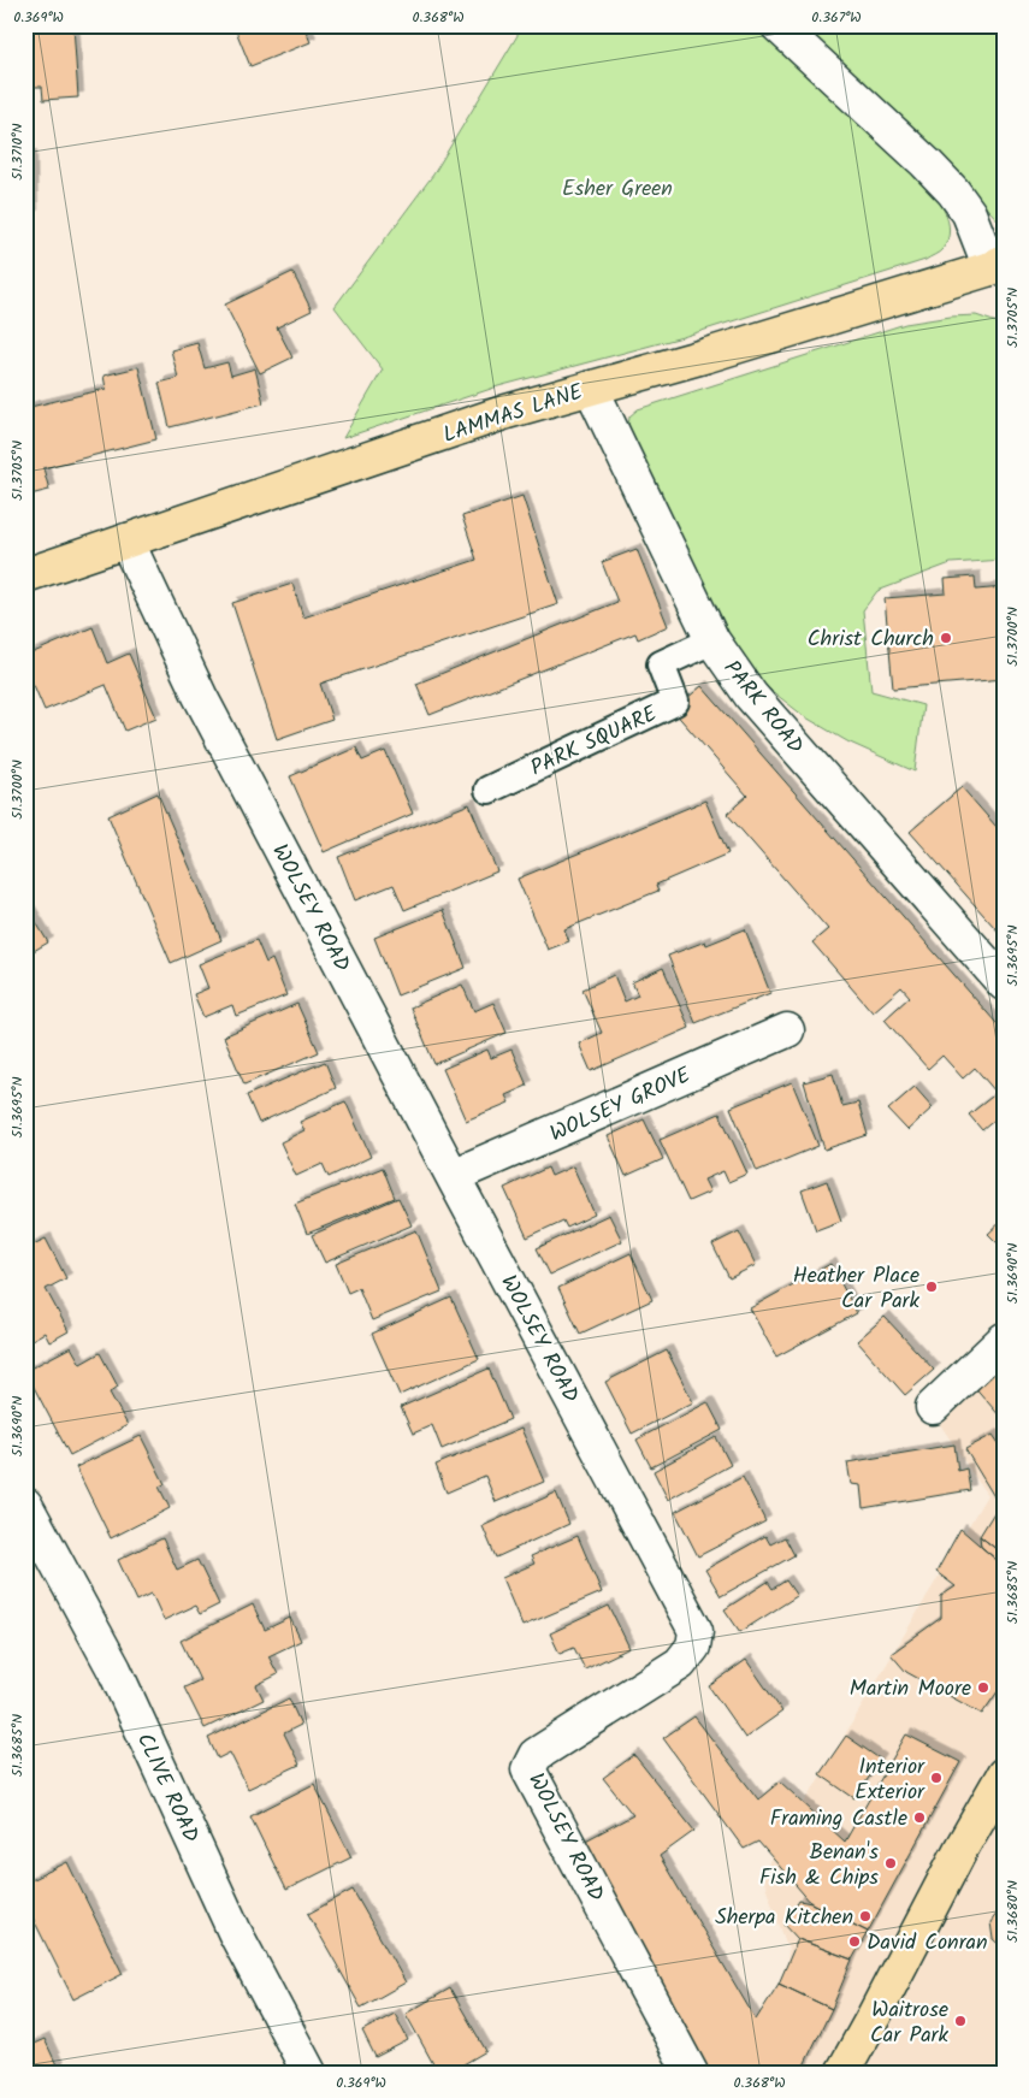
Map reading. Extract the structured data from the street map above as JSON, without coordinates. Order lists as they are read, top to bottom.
{
  "streets": {
    "main road": ["LAMMAS LANE"],
    "street": [
      "PARK ROAD",
      "PARK SQUARE",
      "WOLSEY ROAD",
      "WOLSEY GROVE",
      "CLIVE ROAD"
    ]
  },
  "crossings": [
    ["LAMMAS LANE", "PARK ROAD"],
    ["LAMMAS LANE", "WOLSEY ROAD"],
    ["PARK ROAD", "PARK SQUARE"],
    ["WOLSEY ROAD", "WOLSEY GROVE"]
  ],
  "parks": ["Esher Green"],
  "places": [
    "Christ Church",
    "Heather Place Car Park",
    "Martin Moore",
    "Interior Exterior",
    "Framing Castle",
    "Benan's Fish & Chips",
    "Sherpa Kitchen",
    "David Conran",
    "Waitrose Car Park"
  ],
  "coordinates": [
    "0.369°W",
    "0.368°W",
    "0.367°W",
    "51.3710°N",
    "51.3705°N",
    "51.3700°N",
    "51.3695°N",
    "51.3690°N",
    "51.3685°N",
    "51.3680°N"
  ]
}
